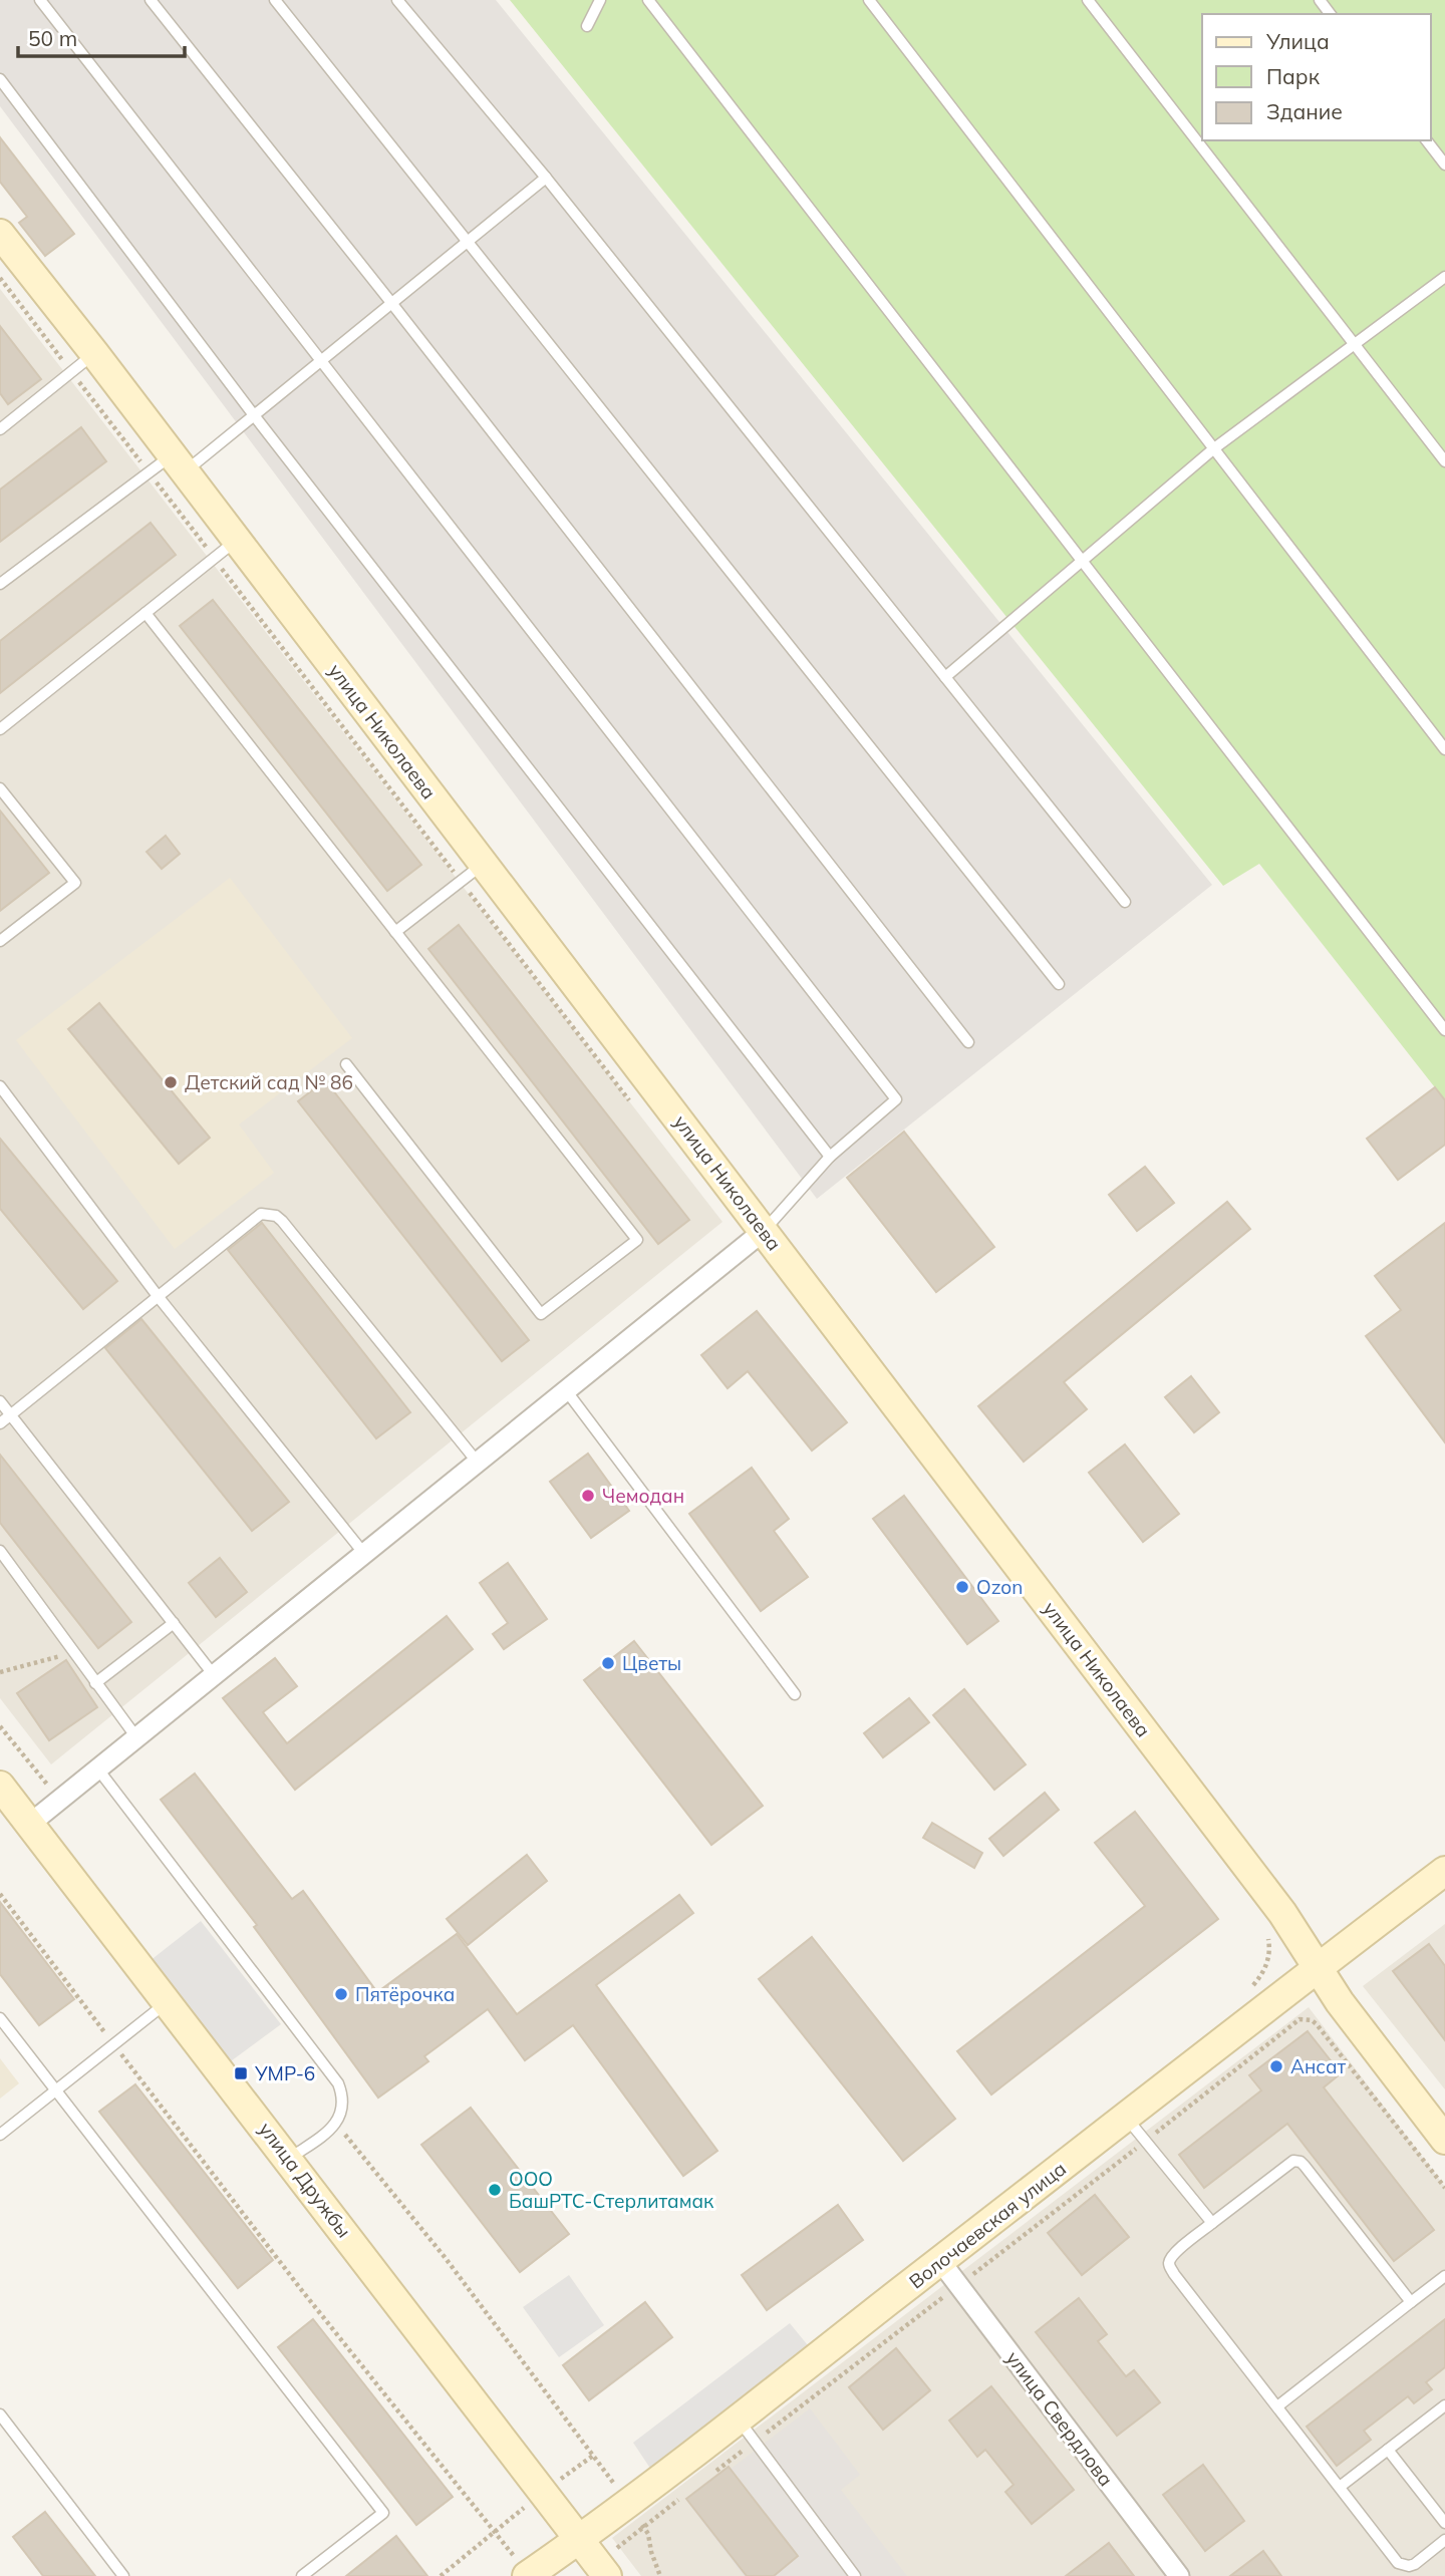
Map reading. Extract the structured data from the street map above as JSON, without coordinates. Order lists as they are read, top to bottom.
{
  "streets": {
    "main road": ["улица Николаева", "улица Дружбы", "Волочаевская улица"],
    "street": ["улица Свердлова"]
  },
  "crossings": [
    ["улица Николаева", "Волочаевская улица"],
    ["улица Дружбы", "Волочаевская улица"],
    ["Волочаевская улица", "улица Свердлова"]
  ],
  "places": {
    "other": [
      "Детский сад № 86",
      "Чемодан",
      "Ozon",
      "Цветы",
      "Пятёрочка",
      "Ансат",
      "ООО БашРТС-Стерлитамак"
    ],
    "transit": ["УМР-6"]
  },
  "legend": ["Улица", "Парк", "Здание"],
  "scale_bar": "50 m"
}
